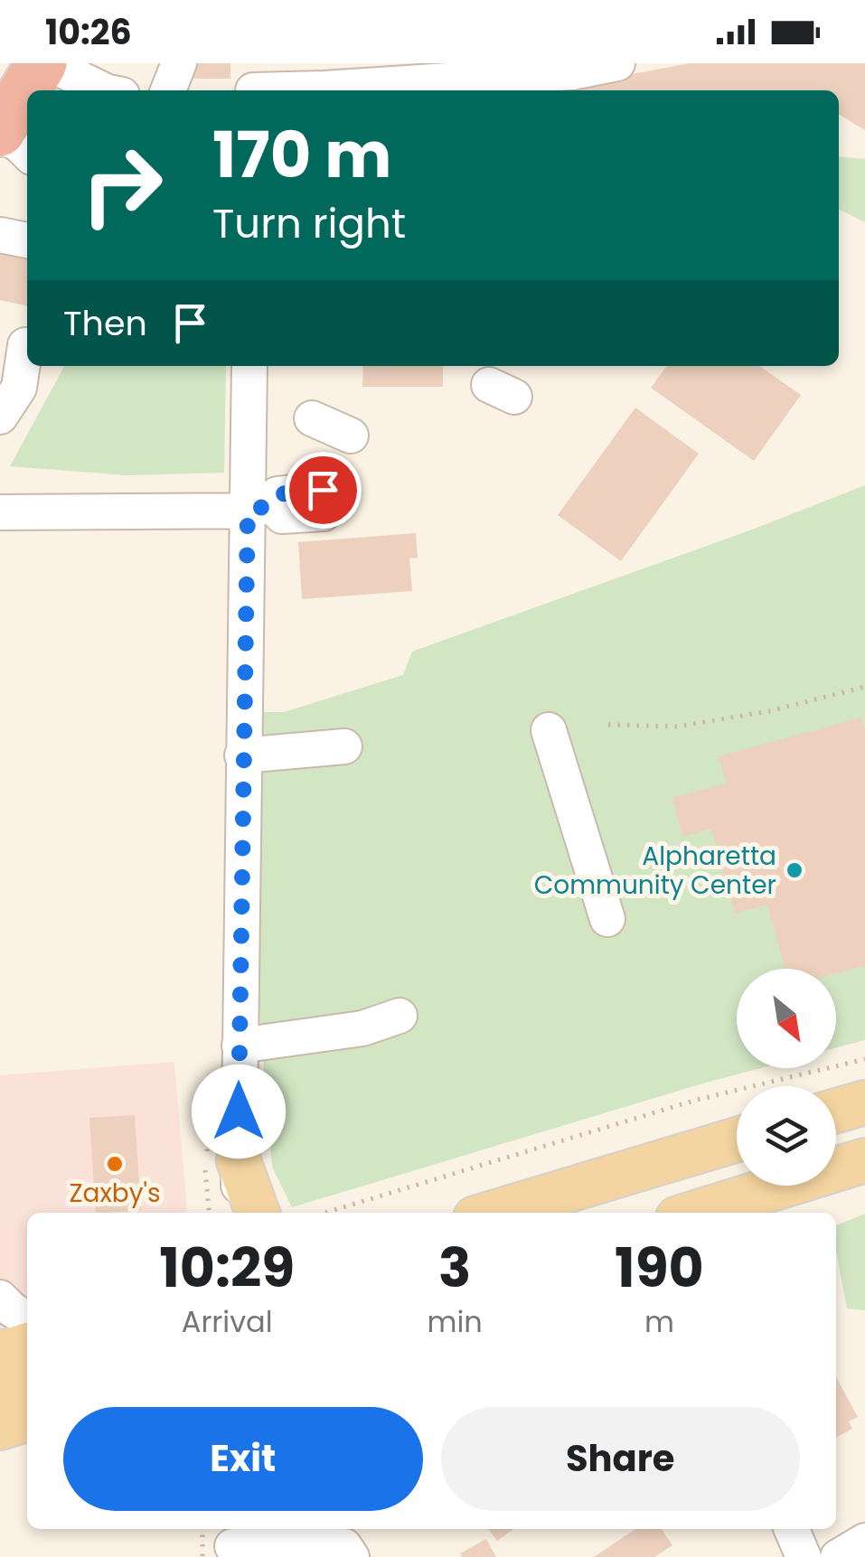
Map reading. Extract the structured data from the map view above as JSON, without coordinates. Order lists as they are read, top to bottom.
{
  "places": ["Alpharetta Community Center", "Zaxby's"],
  "north": "bottom right",
  "page": {
    "status": "10:26",
    "turn": ["170 m", "Turn right"],
    "then": "Then",
    "eta": [
      "10:29",
      "Arrival",
      "3",
      "min",
      "190",
      "m"
    ],
    "buttons": ["Exit", "Share"]
  }
}
